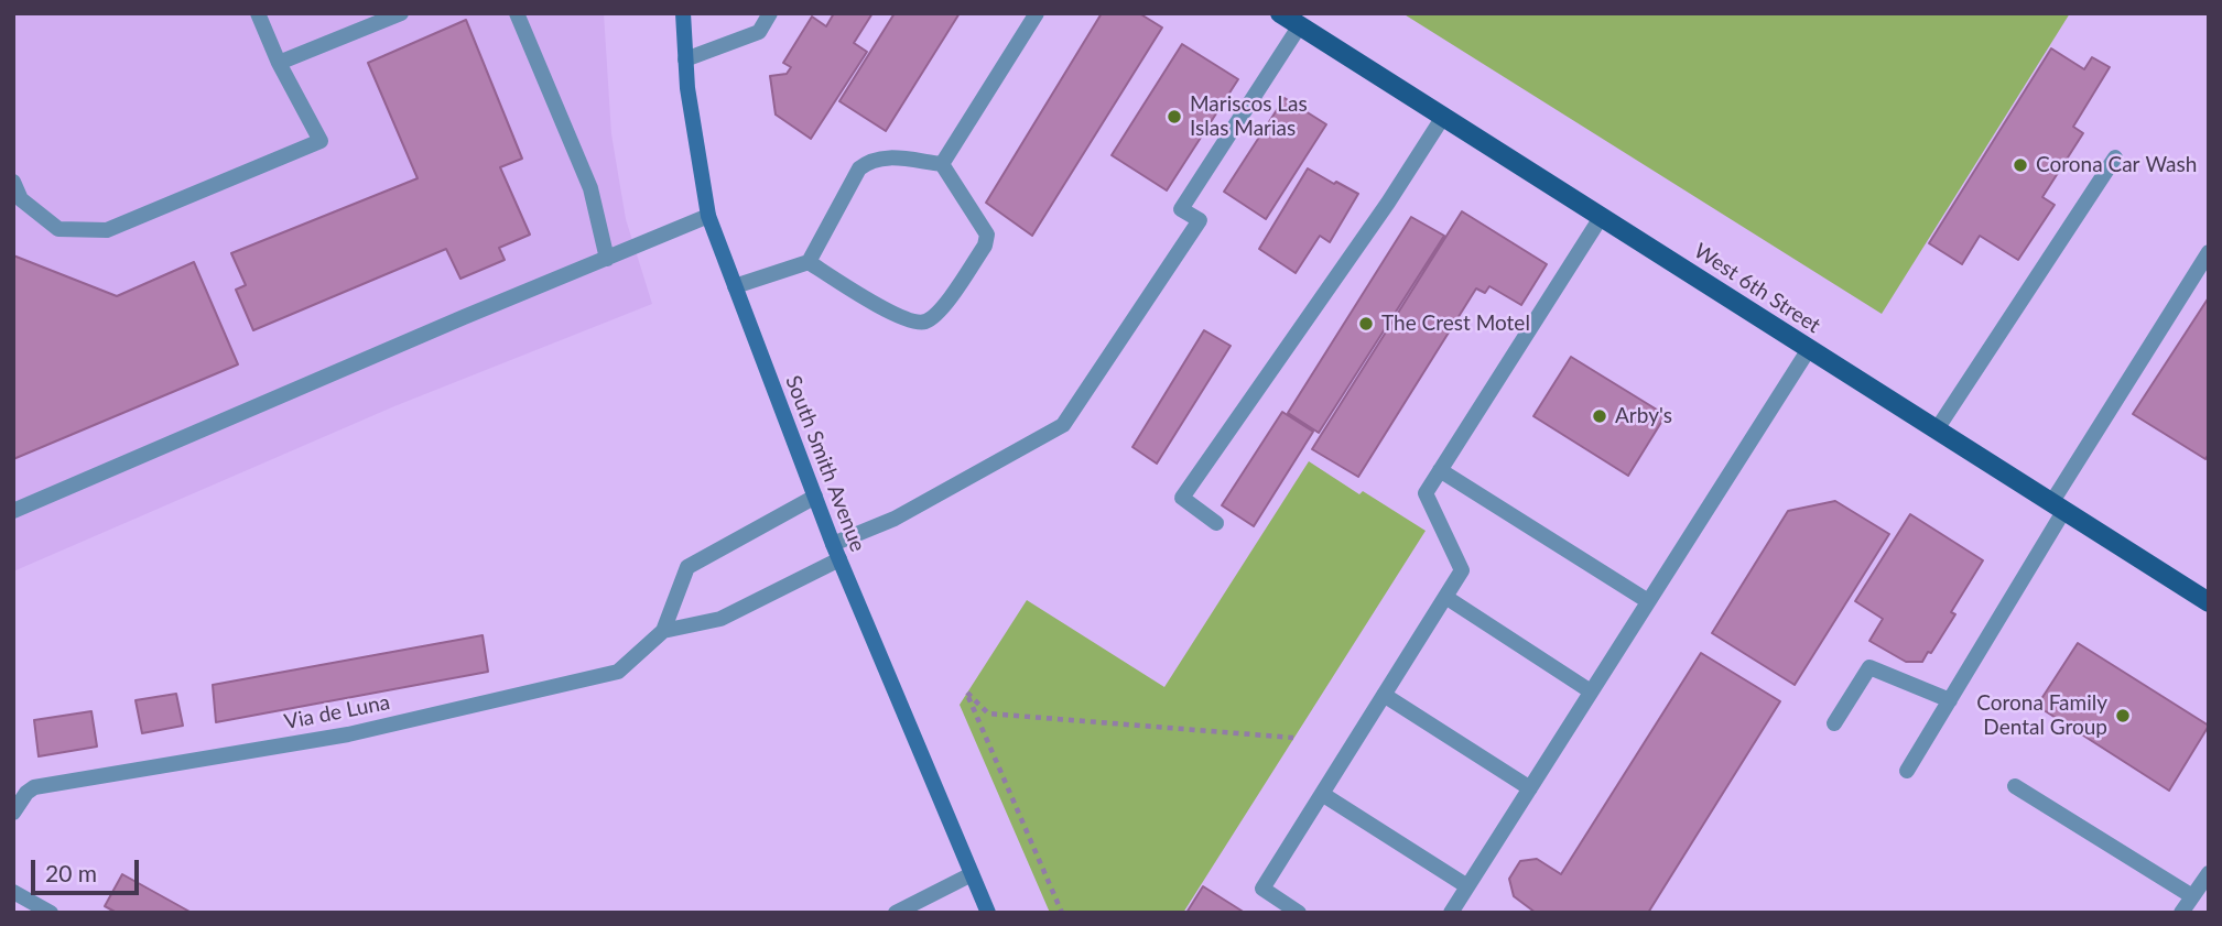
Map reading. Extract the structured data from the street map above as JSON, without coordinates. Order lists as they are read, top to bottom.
{
  "streets": {
    "main road": ["West 6th Street", "South Smith Avenue"],
    "street": ["Via de Luna"]
  },
  "crossings": [
    ["South Smith Avenue", "Via de Luna"]
  ],
  "places": [
    "Mariscos Las Islas Marias",
    "Corona Car Wash",
    "The Crest Motel",
    "Arby's",
    "Corona Family Dental Group"
  ],
  "scale_bar": "20 m"
}
